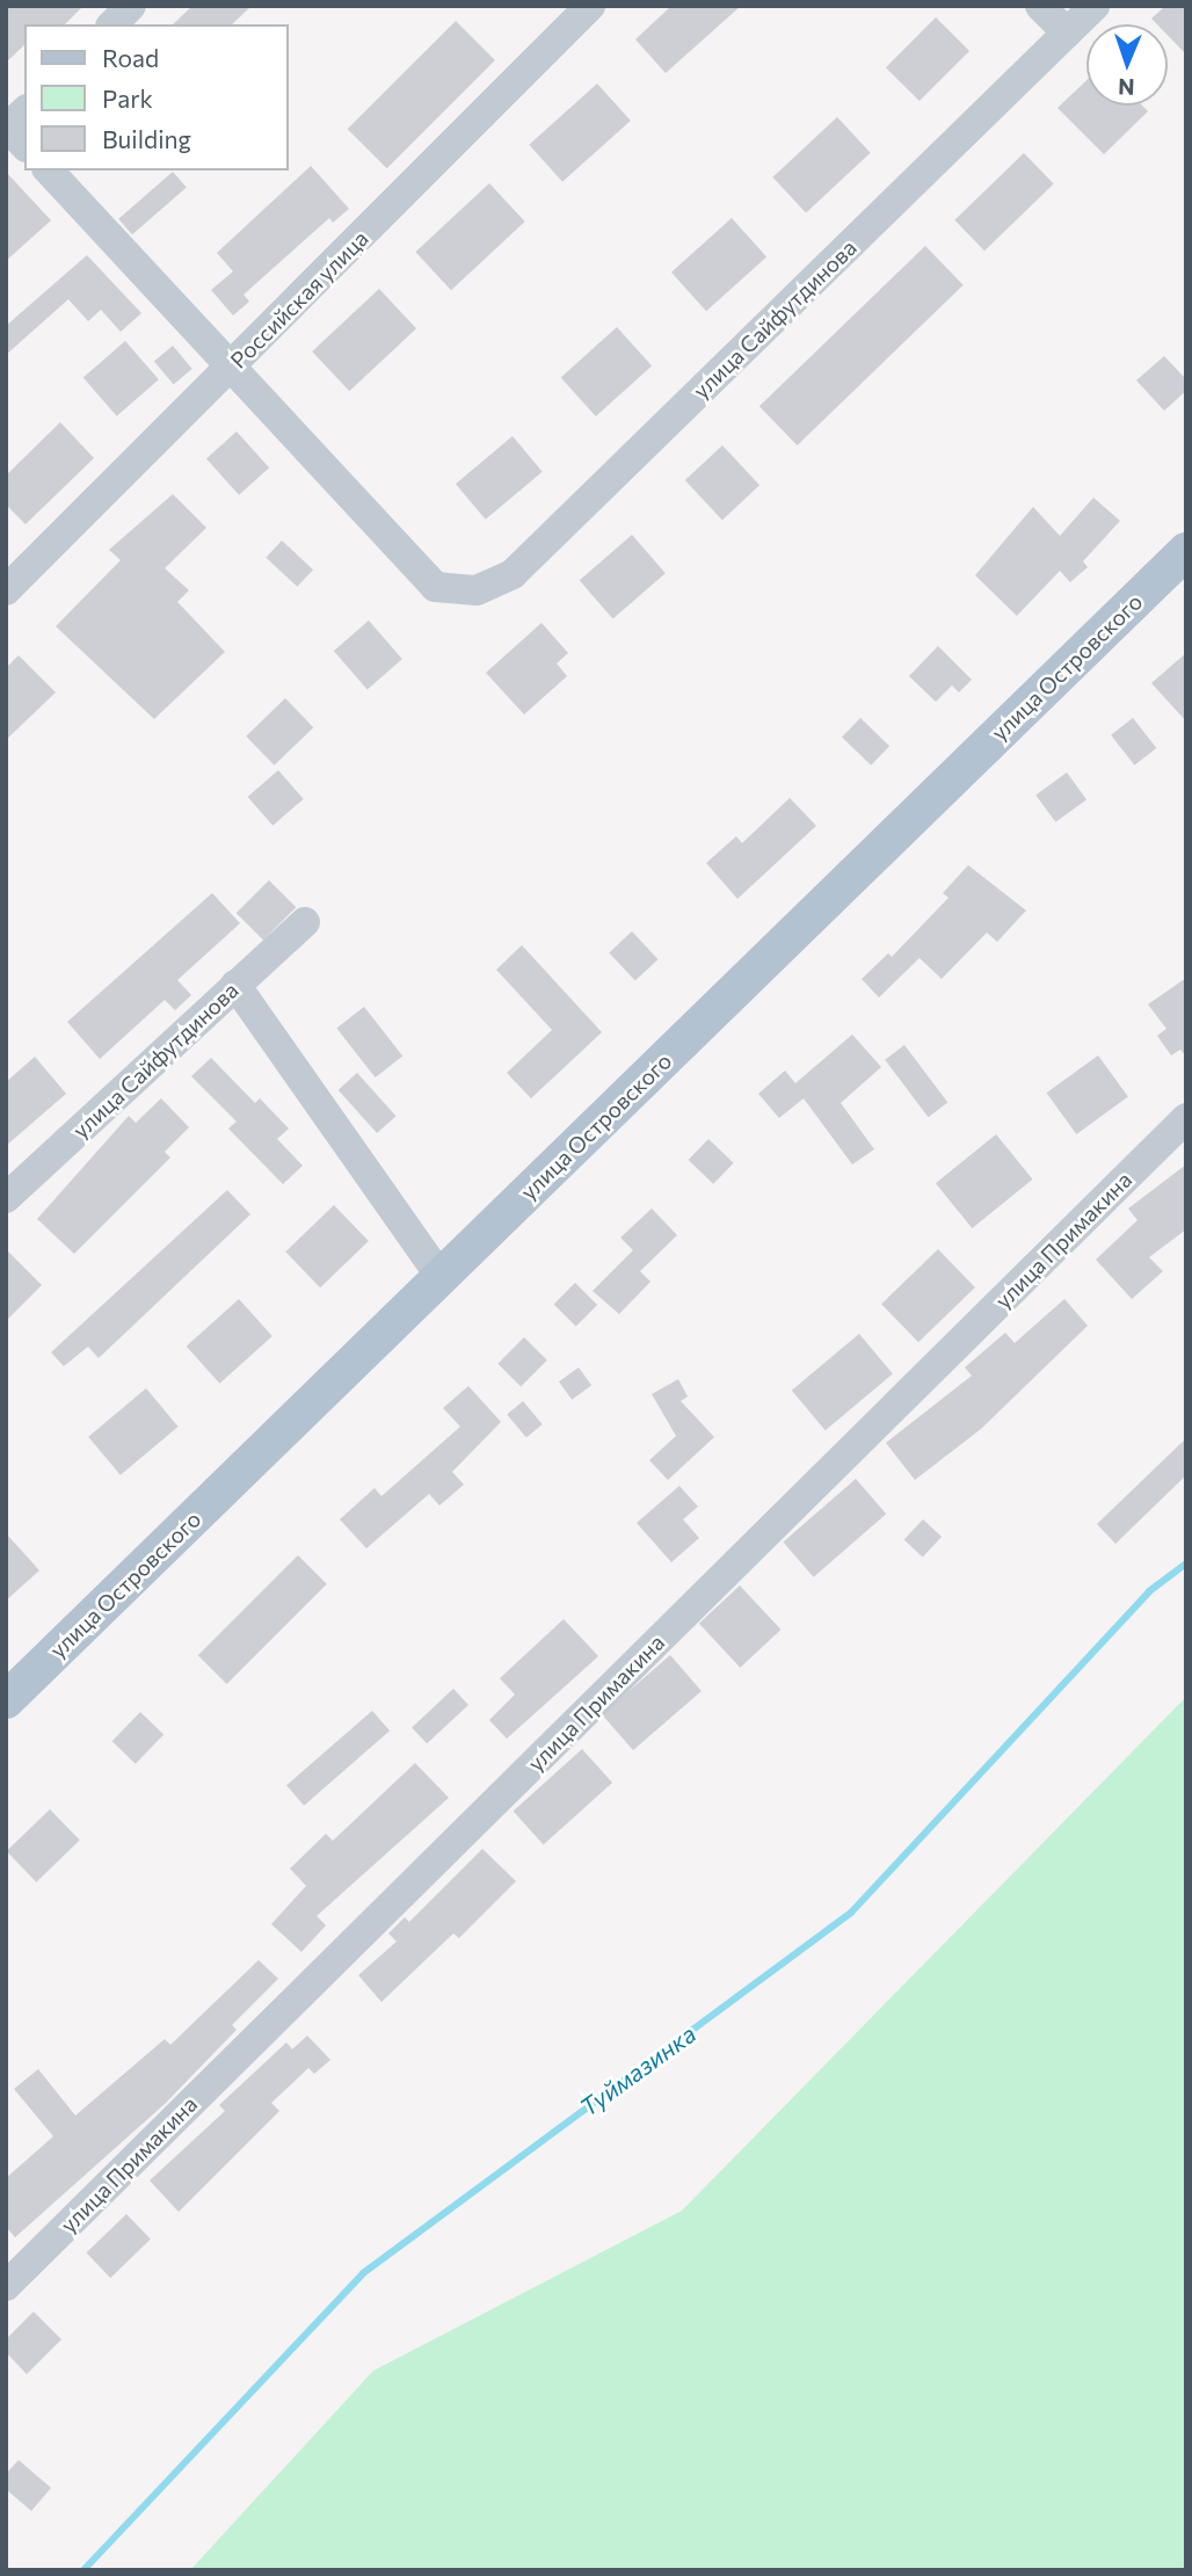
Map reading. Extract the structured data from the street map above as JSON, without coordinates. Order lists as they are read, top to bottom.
{
  "streets": {
    "main road": ["улица Островского"],
    "street": ["Российская улица", "улица Сайфутдинова", "улица Примакина"]
  },
  "crossings": [
    ["Российская улица", "улица Сайфутдинова"]
  ],
  "water": ["Туймазинка"],
  "legend": ["Road", "Park", "Building"],
  "north": "bottom"
}
